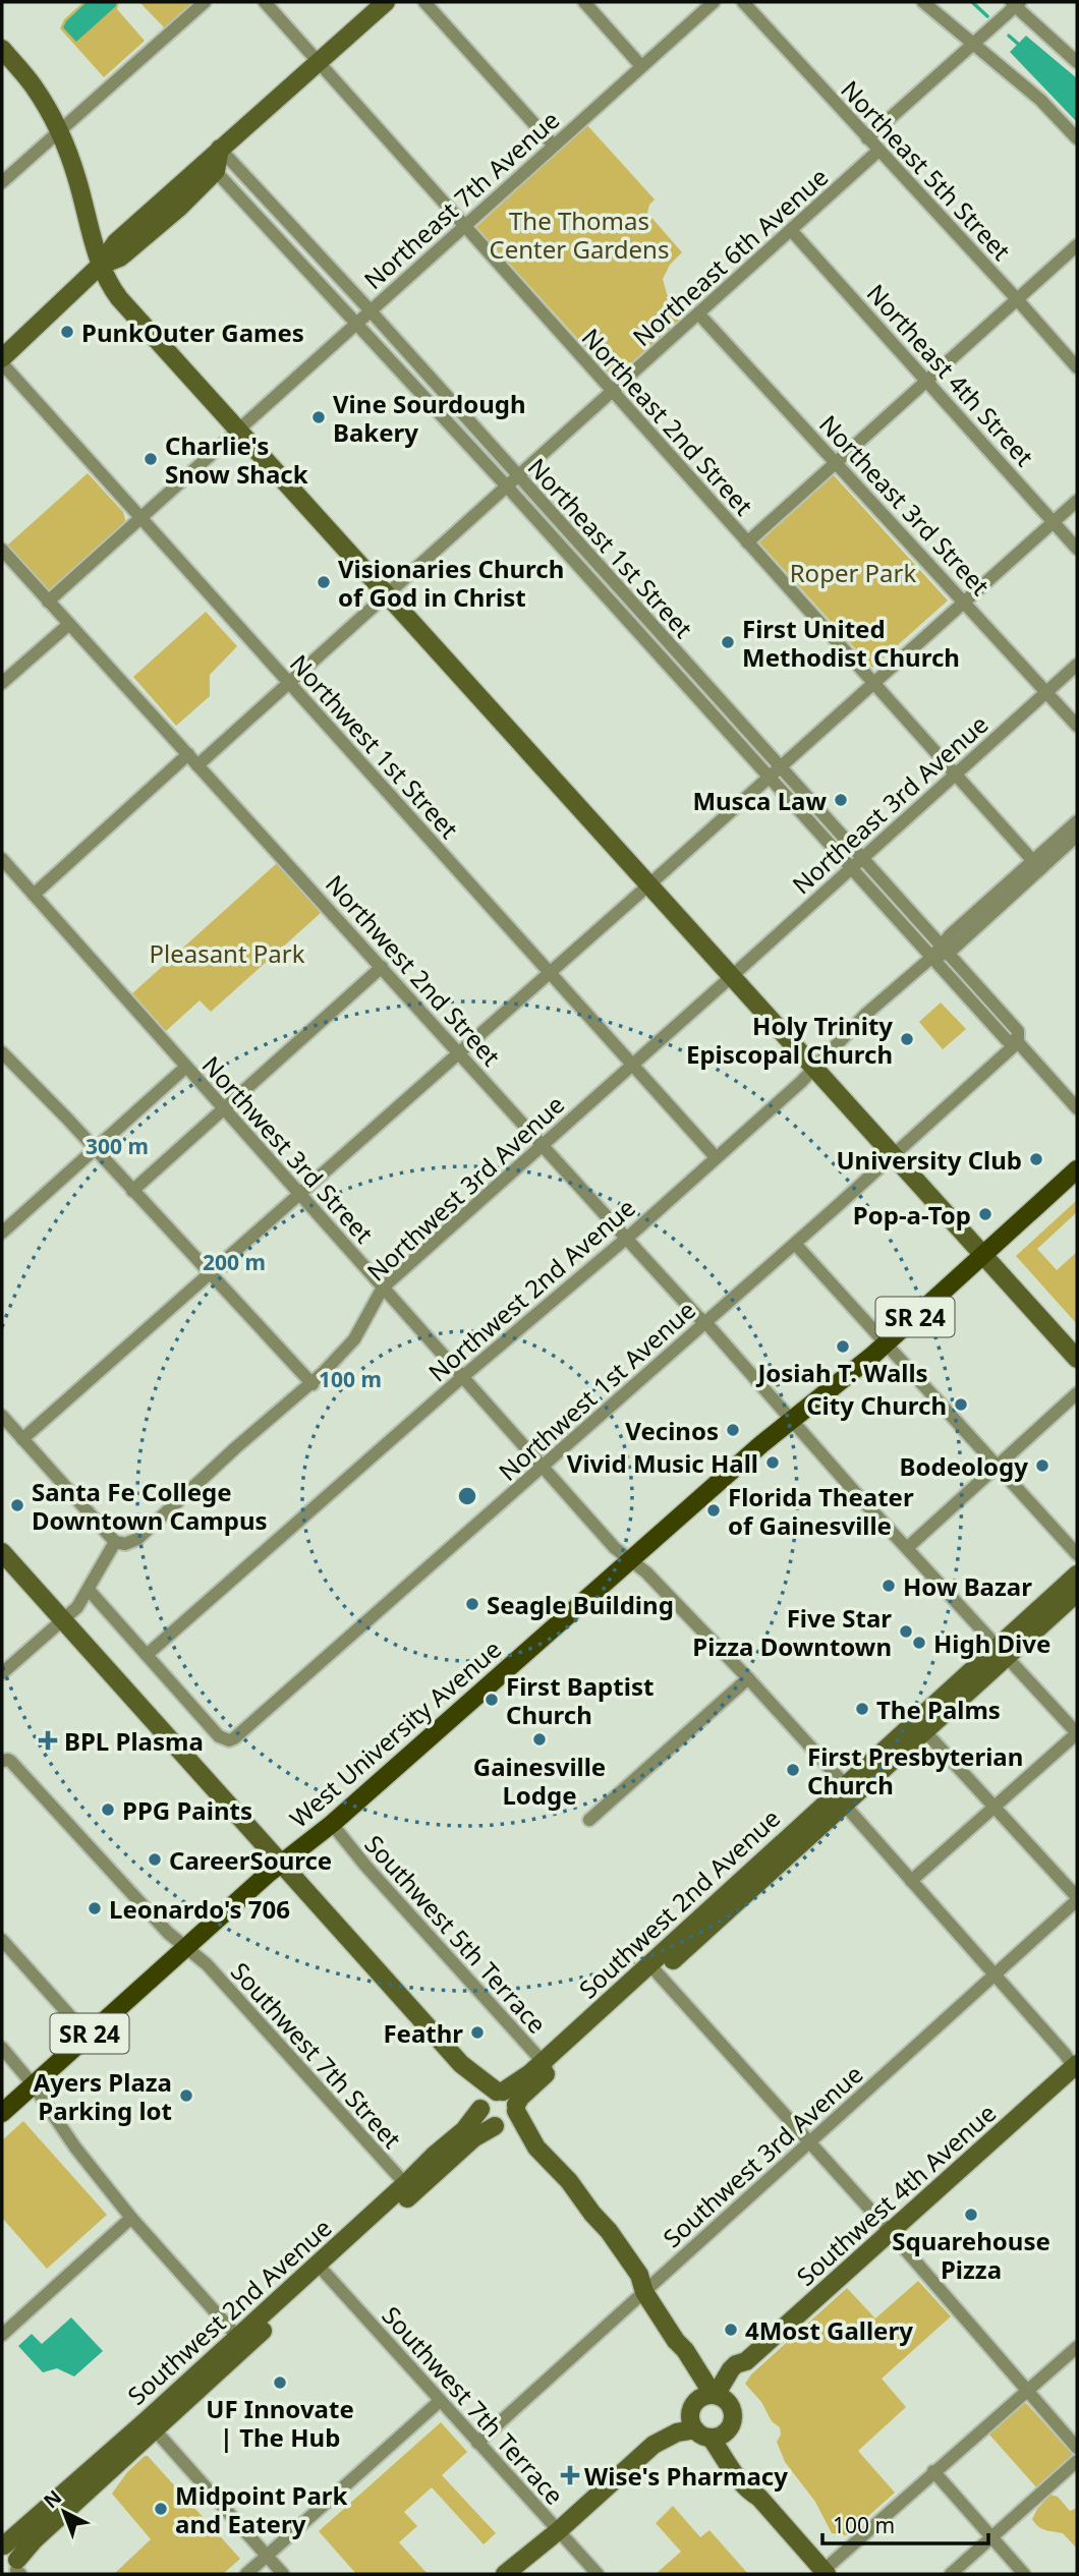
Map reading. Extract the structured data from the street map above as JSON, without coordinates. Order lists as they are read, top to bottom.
{
  "streets": {
    "main road": ["SR 24", "West University Avenue"],
    "street": [
      "Northeast 5th Street",
      "Northeast 7th Avenue",
      "Northeast 6th Avenue",
      "Northeast 4th Street",
      "Northeast 2nd Street",
      "Northeast 3rd Street",
      "Northeast 1st Street",
      "Northwest 1st Street",
      "Northeast 3rd Avenue",
      "Northwest 2nd Street",
      "Northwest 3rd Street",
      "Northwest 3rd Avenue",
      "Northwest 2nd Avenue",
      "Northwest 1st Avenue",
      "Southwest 2nd Avenue",
      "Southwest 5th Terrace",
      "Southwest 7th Street",
      "Southwest 3rd Avenue",
      "Southwest 4th Avenue",
      "Southwest 7th Terrace"
    ]
  },
  "crossings": [
    ["Northeast 5th Street", "Northeast 6th Avenue"],
    ["Northeast 7th Avenue", "Northeast 2nd Street"],
    ["Northeast 7th Avenue", "Northeast 1st Street"],
    ["Northeast 7th Avenue", "Northwest 1st Street"],
    ["Northeast 7th Avenue", "Northwest 2nd Street"],
    ["Northeast 6th Avenue", "Northeast 4th Street"],
    ["Northeast 6th Avenue", "Northeast 2nd Street"],
    ["Northeast 6th Avenue", "Northeast 3rd Street"],
    ["Northeast 6th Avenue", "Northeast 1st Street"],
    ["Northeast 6th Avenue", "Northwest 1st Street"],
    ["Northeast 6th Avenue", "Northwest 2nd Street"],
    ["Northeast 2nd Street", "Northeast 3rd Avenue"],
    ["Northeast 3rd Street", "Northeast 3rd Avenue"],
    ["Northeast 1st Street", "Northeast 3rd Avenue"],
    ["Northeast 1st Street", "Northwest 2nd Avenue"],
    ["Northeast 1st Street", "Northwest 1st Avenue"],
    ["Northwest 1st Street", "Northwest 3rd Avenue"],
    ["Northwest 1st Street", "Northwest 2nd Avenue"],
    ["Northeast 3rd Avenue", "Northwest 3rd Avenue"],
    ["Northwest 2nd Street", "Northwest 3rd Avenue"],
    ["Northwest 2nd Street", "Northwest 2nd Avenue"],
    ["Northwest 2nd Street", "Northwest 1st Avenue"],
    ["Northwest 2nd Street", "West University Avenue"],
    ["Northwest 2nd Street", "Southwest 2nd Avenue"],
    ["Northwest 3rd Street", "Northwest 3rd Avenue"],
    ["Northwest 3rd Street", "Northwest 2nd Avenue"],
    ["Northwest 3rd Street", "Northwest 1st Avenue"],
    ["Northwest 3rd Street", "West University Avenue"],
    ["Northwest 3rd Street", "Southwest 2nd Avenue"],
    ["Northwest 3rd Street", "Southwest 3rd Avenue"],
    ["Northwest 3rd Street", "Southwest 4th Avenue"],
    ["Northwest 2nd Avenue", "Northwest 1st Avenue"],
    ["West University Avenue", "Southwest 5th Terrace"],
    ["West University Avenue", "Southwest 7th Street"],
    ["Southwest 2nd Avenue", "Southwest 5th Terrace"],
    ["Southwest 2nd Avenue", "Southwest 7th Street"],
    ["Southwest 2nd Avenue", "Southwest 7th Terrace"],
    ["Southwest 3rd Avenue", "Southwest 7th Terrace"]
  ],
  "parks": ["The Thomas Center Gardens", "Roper Park", "Pleasant Park"],
  "places": {
    "other": [
      "PunkOuter Games",
      "Vine Sourdough Bakery",
      "Charlie's Snow Shack",
      "Visionaries Church of God in Christ",
      "First United Methodist Church",
      "Musca Law",
      "Holy Trinity Episcopal Church",
      "University Club",
      "Pop-a-Top",
      "Josiah T. Walls",
      "City Church",
      "Vecinos",
      "Vivid Music Hall",
      "Bodeology",
      "Santa Fe College Downtown Campus",
      "Florida Theater of Gainesville",
      "How Bazar",
      "Seagle Building",
      "Five Star Pizza Downtown",
      "High Dive",
      "First Baptist Church",
      "The Palms",
      "Gainesville Lodge",
      "First Presbyterian Church",
      "PPG Paints",
      "CareerSource",
      "Leonardo's 706",
      "Feathr",
      "Ayers Plaza Parking lot",
      "Squarehouse Pizza",
      "4Most Gallery",
      "UF Innovate | The Hub",
      "Midpoint Park and Eatery"
    ],
    "health": ["BPL Plasma", "Wise's Pharmacy"]
  },
  "scale_bar": "100 m",
  "north": "top left",
  "rings": ["300 m", "200 m", "100 m"]
}
